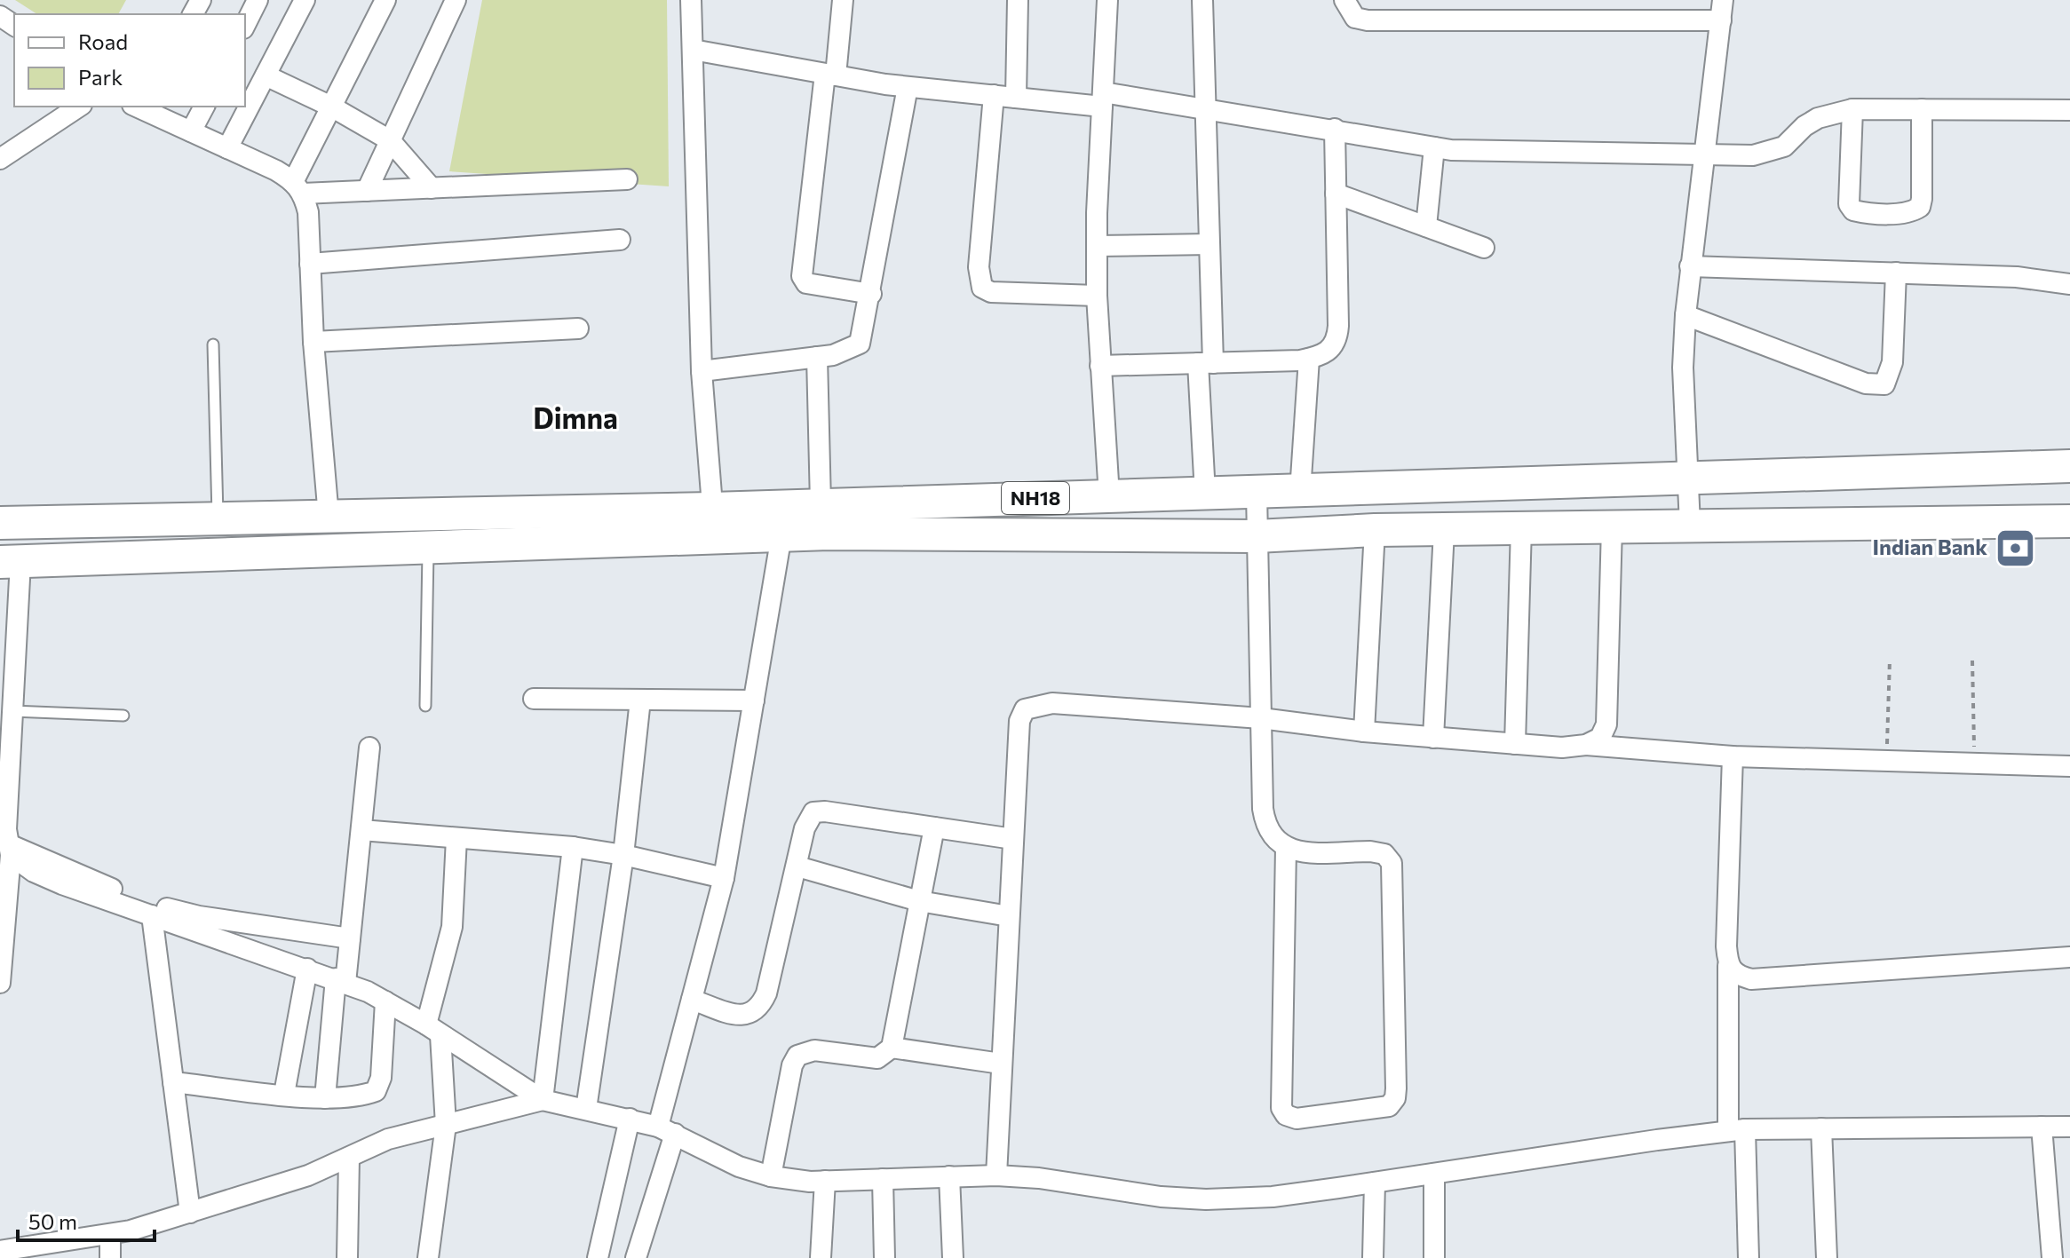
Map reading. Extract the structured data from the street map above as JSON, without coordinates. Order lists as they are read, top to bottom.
{
  "streets": {
    "highway": ["NH18"]
  },
  "districts": ["Dimna"],
  "places": {
    "bank": ["Indian Bank"]
  },
  "legend": ["Road", "Park"],
  "scale_bar": "50 m"
}
